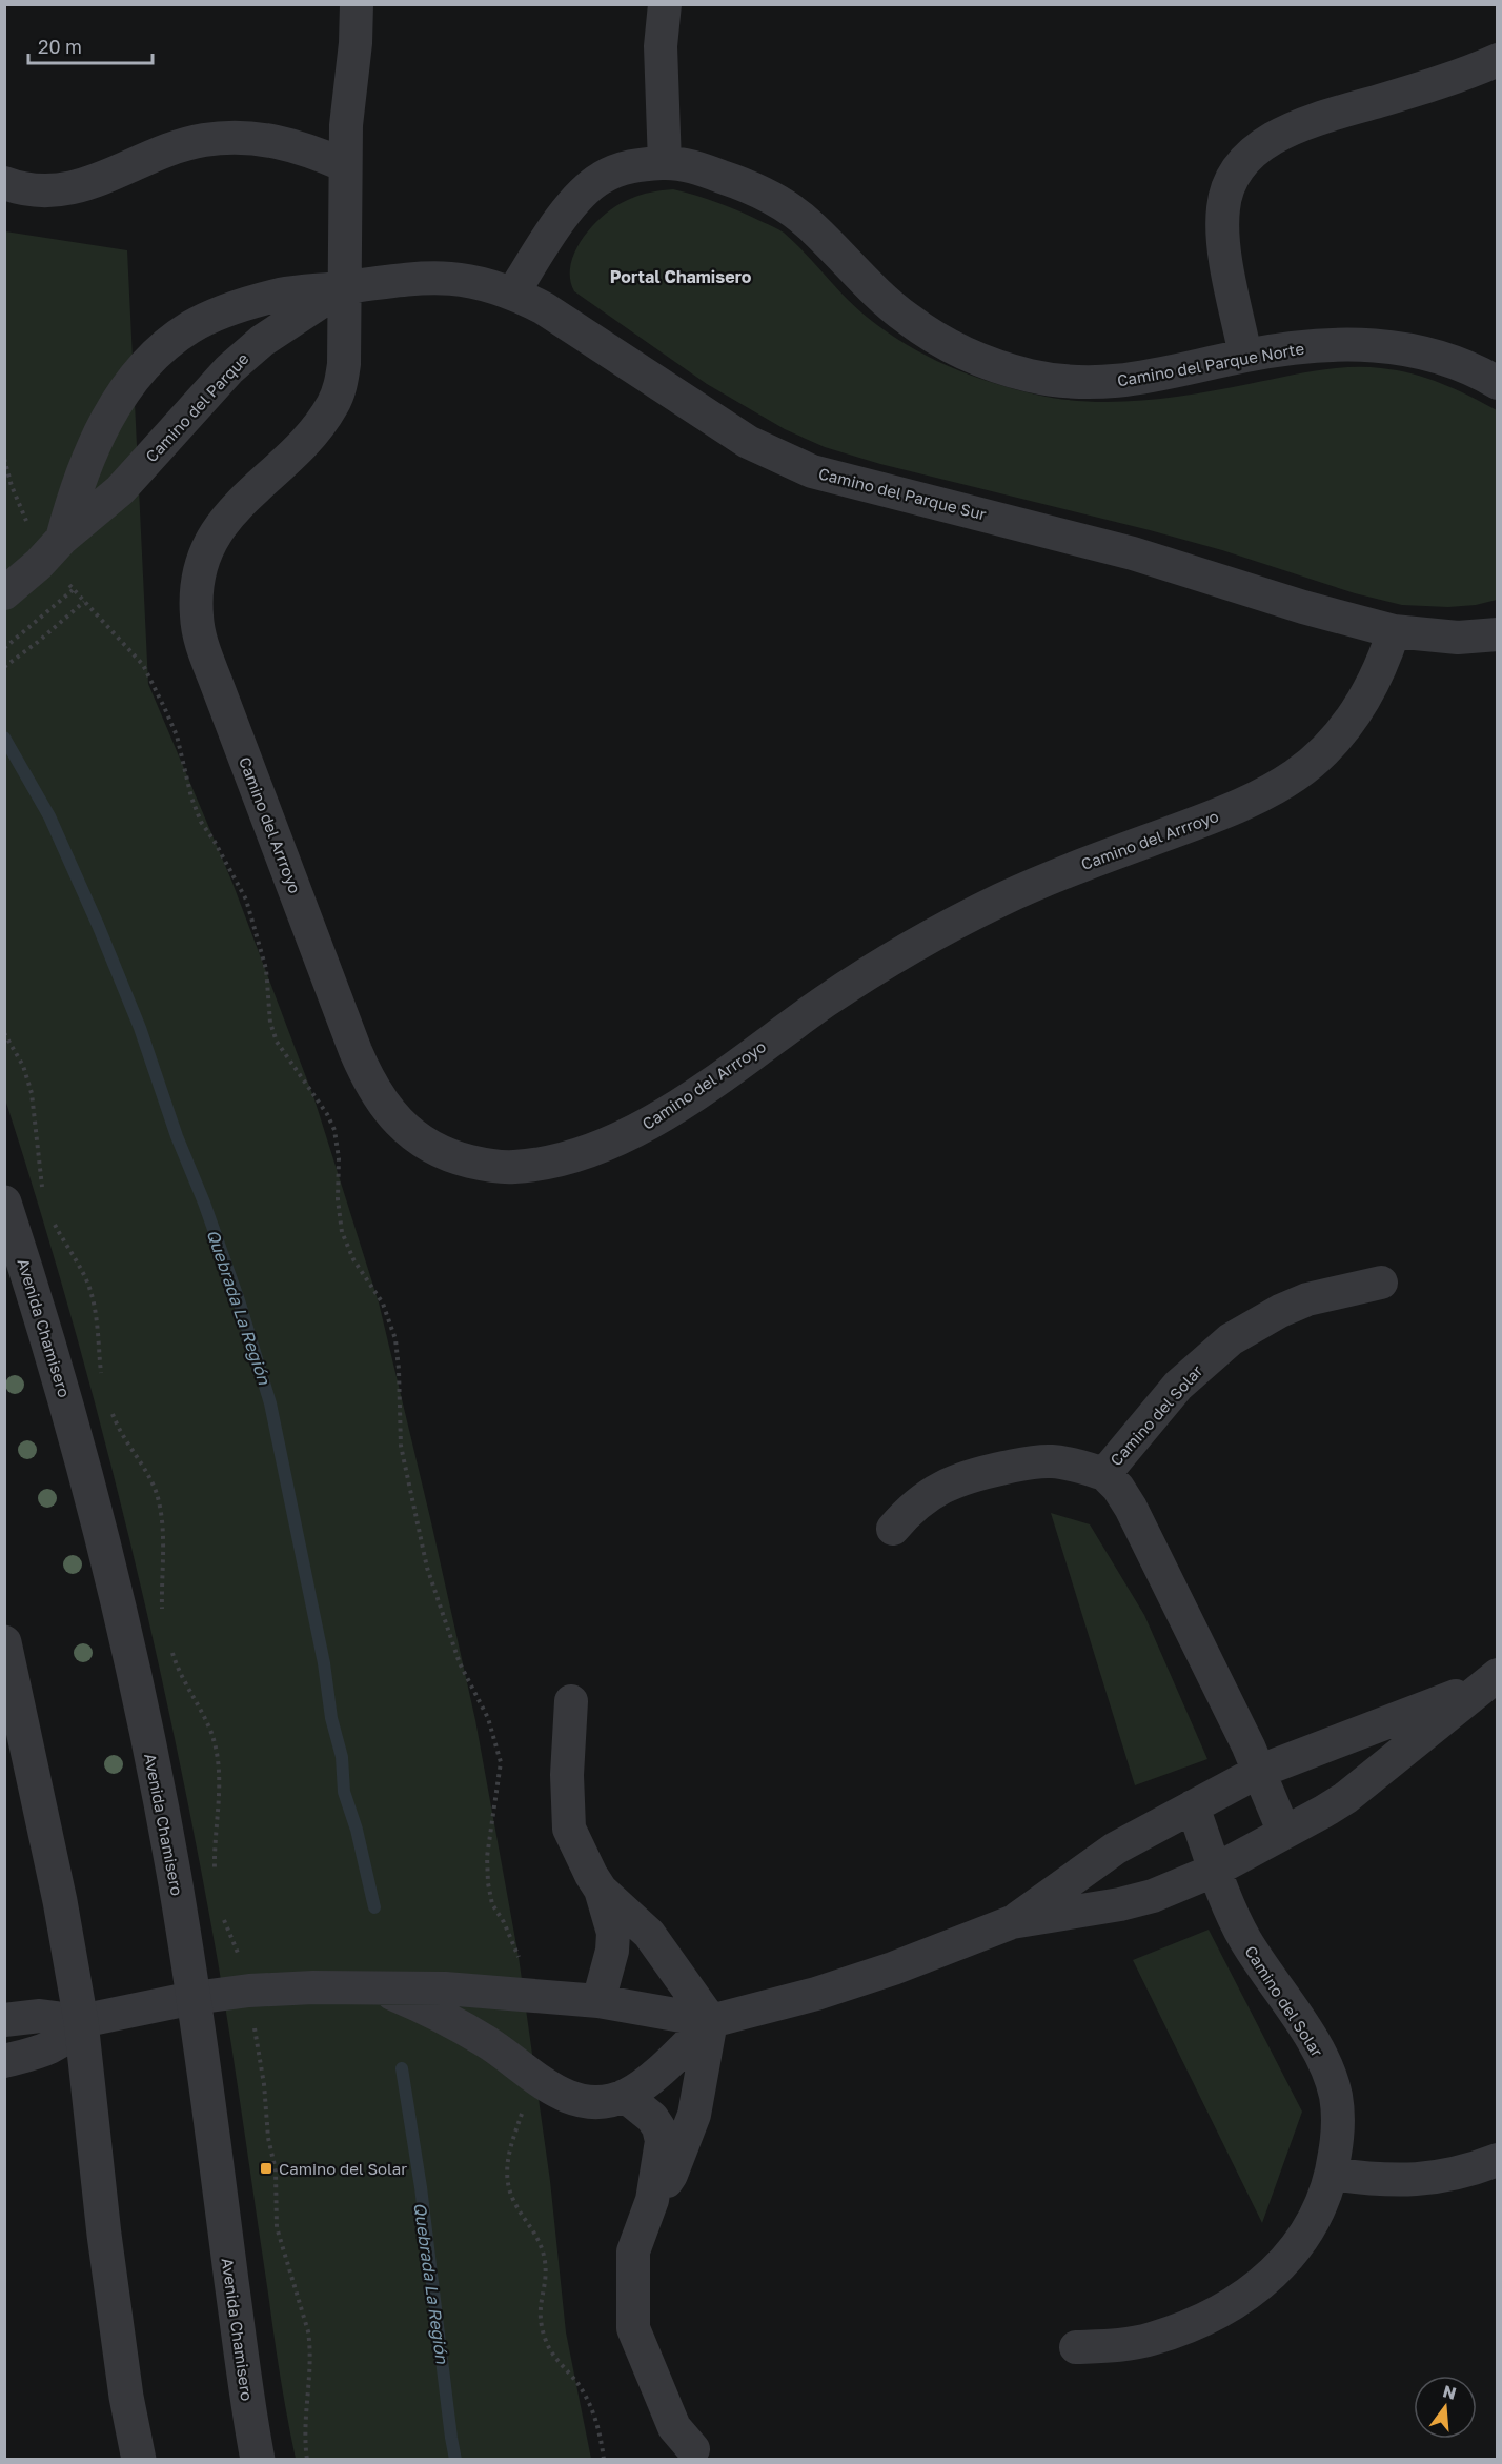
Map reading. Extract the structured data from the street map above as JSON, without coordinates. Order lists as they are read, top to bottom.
{
  "streets": {
    "street": [
      "Camino del Parque Norte",
      "Camino del Parque",
      "Camino del Parque Sur",
      "Camino del Arrroyo",
      "Avenida Chamisero",
      "Camino del Solar"
    ]
  },
  "crossings": [
    ["Camino del Parque Norte", "Camino del Parque Sur"],
    ["Camino del Parque", "Camino del Parque Sur"],
    ["Camino del Parque", "Camino del Arrroyo"],
    ["Camino del Parque Sur", "Camino del Arrroyo"]
  ],
  "districts": ["Portal Chamisero"],
  "water": ["Quebrada La Región"],
  "places": {
    "transit": ["Camino del Solar"]
  },
  "scale_bar": "20 m",
  "north": "top"
}
